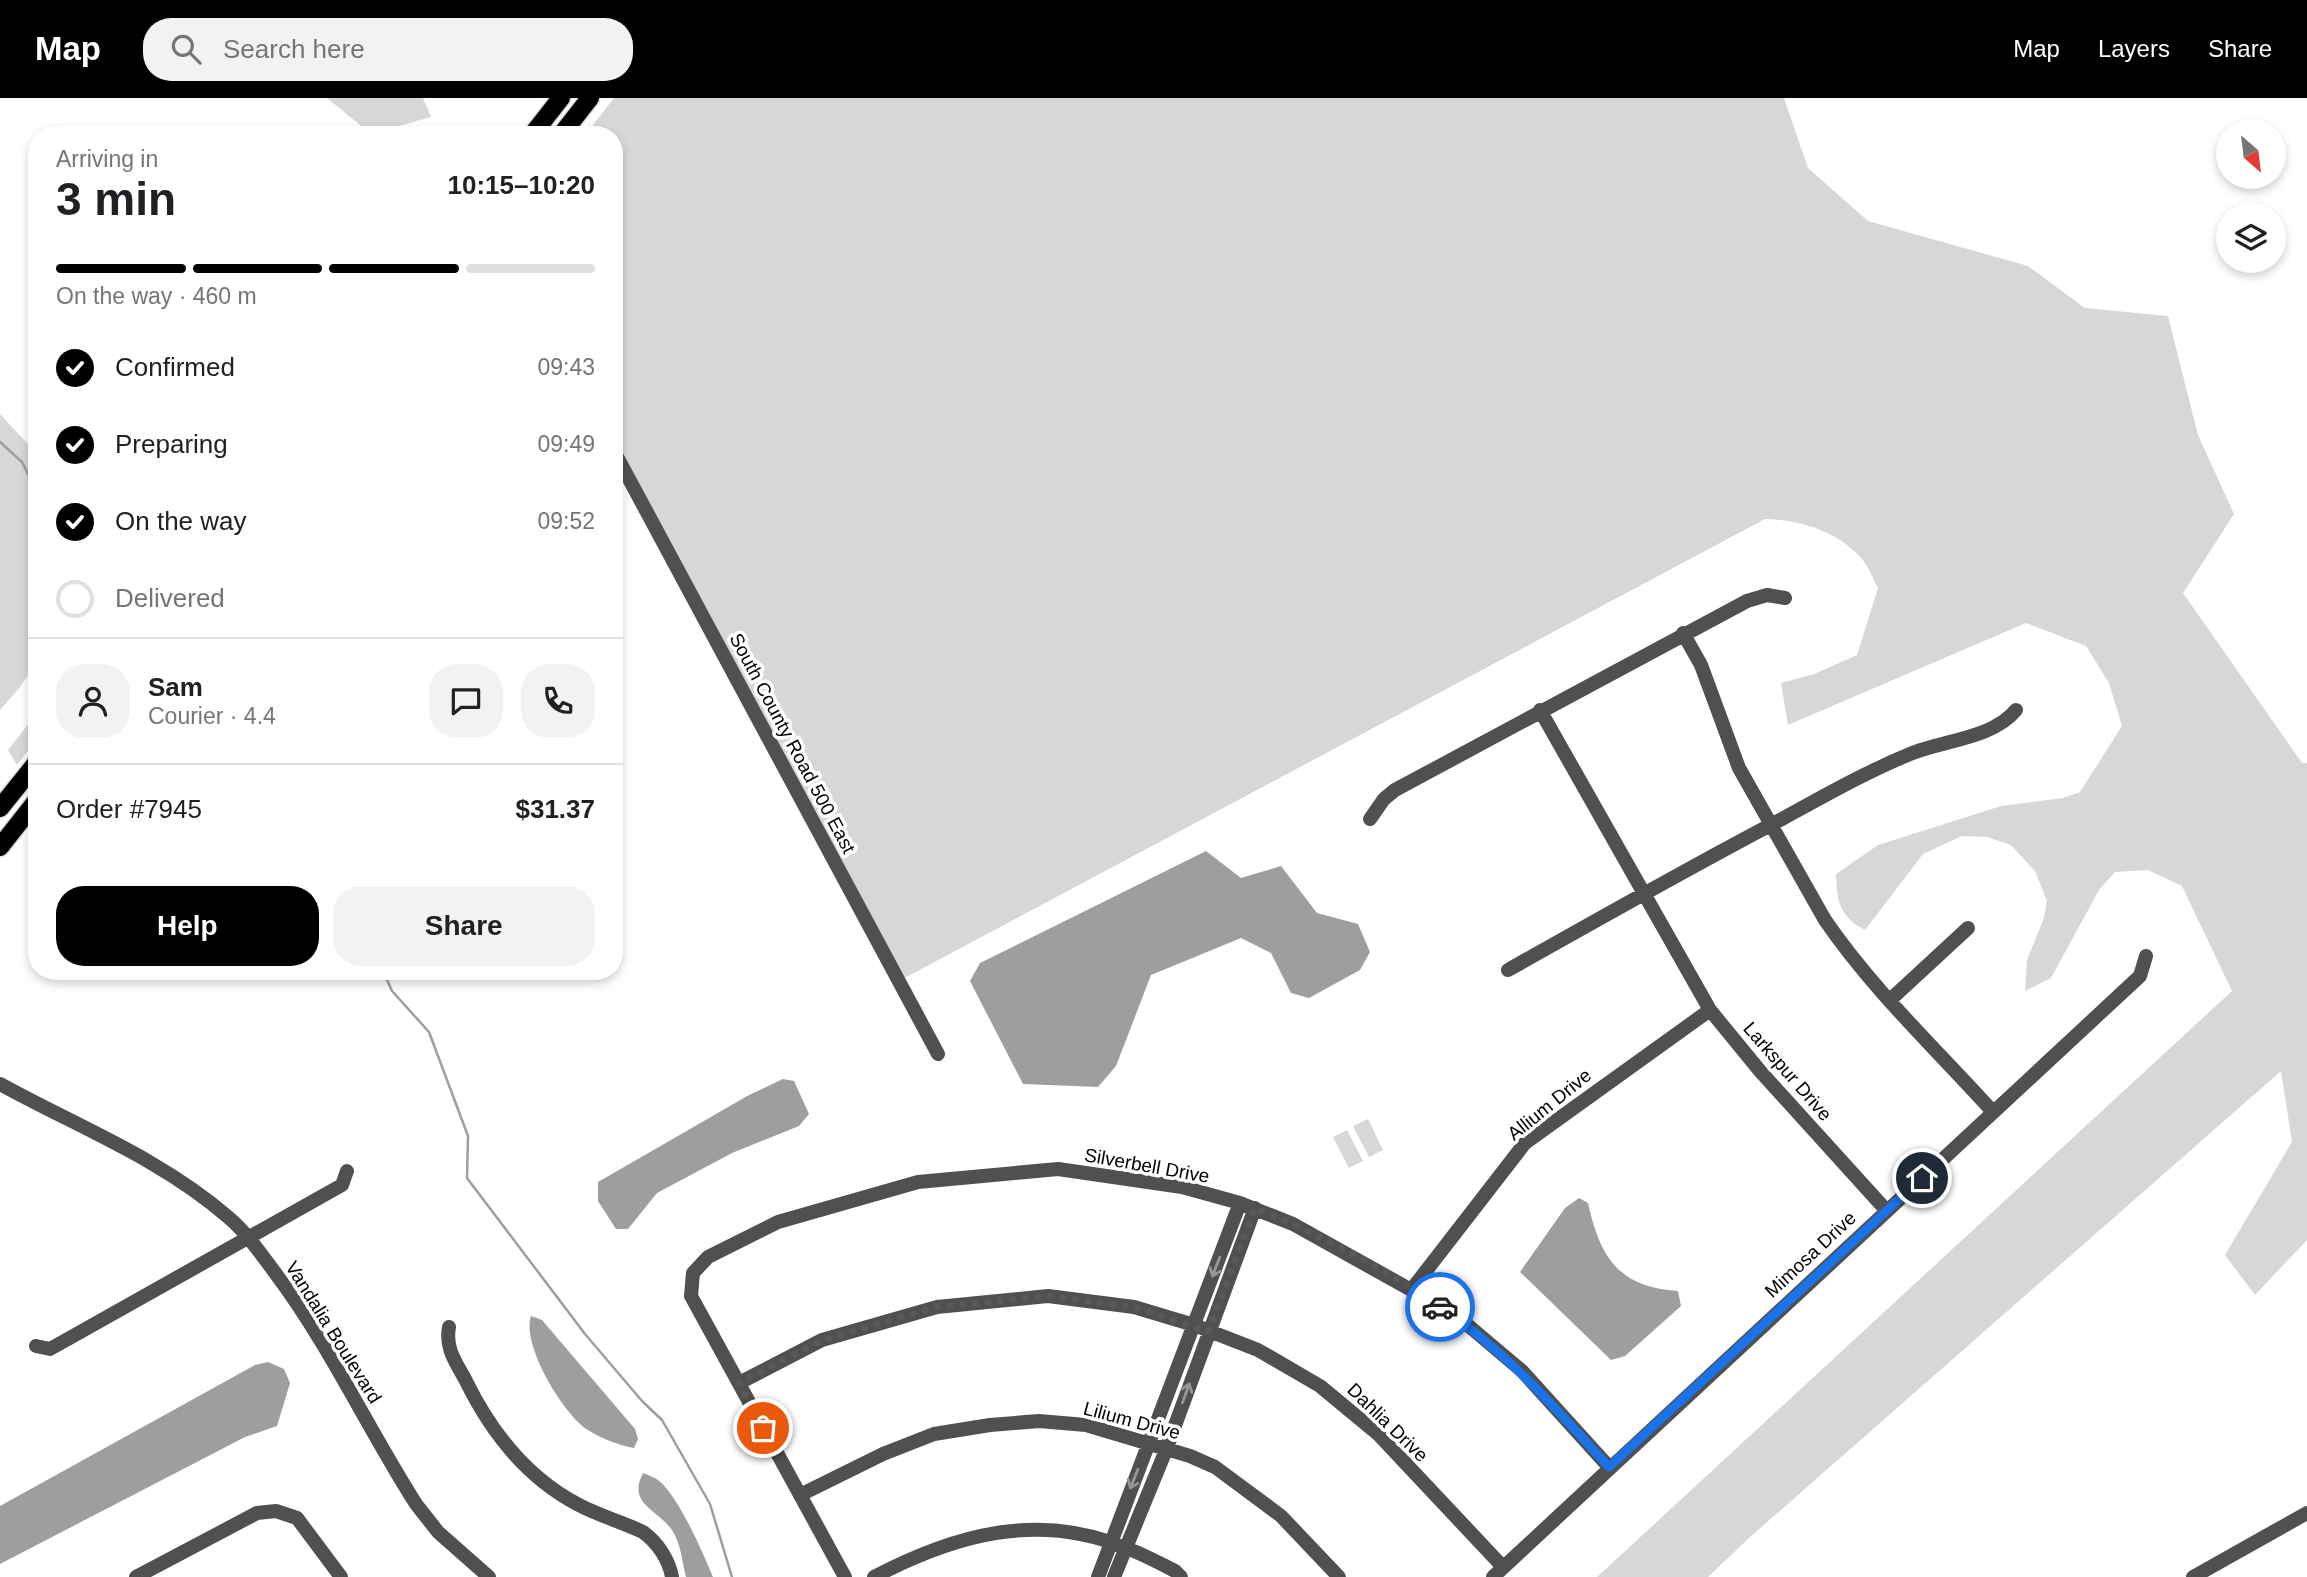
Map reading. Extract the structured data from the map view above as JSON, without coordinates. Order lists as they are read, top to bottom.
{
  "streets": {
    "street": [
      "South County Road 500 East",
      "Larkspur Drive",
      "Allium Drive",
      "Silverbell Drive",
      "Mimosa Drive",
      "Vandalia Boulevard",
      "Lilium Drive",
      "Dahlia Drive"
    ]
  },
  "crossings": [
    ["Larkspur Drive", "Allium Drive"],
    ["Larkspur Drive", "Mimosa Drive"],
    ["Allium Drive", "Silverbell Drive"],
    ["Silverbell Drive", "Mimosa Drive"],
    ["Silverbell Drive", "Dahlia Drive"],
    ["Mimosa Drive", "Dahlia Drive"]
  ],
  "north": "bottom right",
  "page": {
    "header": "Map",
    "search": "Search here",
    "nav": ["Map", "Layers", "Share"],
    "heading": ["3 min", "Arriving in", "10:15–10:20"],
    "panel": [
      "Sam",
      "Courier · 4.4",
      "Order #7945",
      "$31.37"
    ],
    "bar": "On the way · 460 m",
    "list": [
      ["Confirmed", "09:43"],
      ["Preparing", "09:49"],
      ["On the way", "09:52"],
      "Delivered"
    ],
    "buttons": ["Help", "Share"]
  }
}
